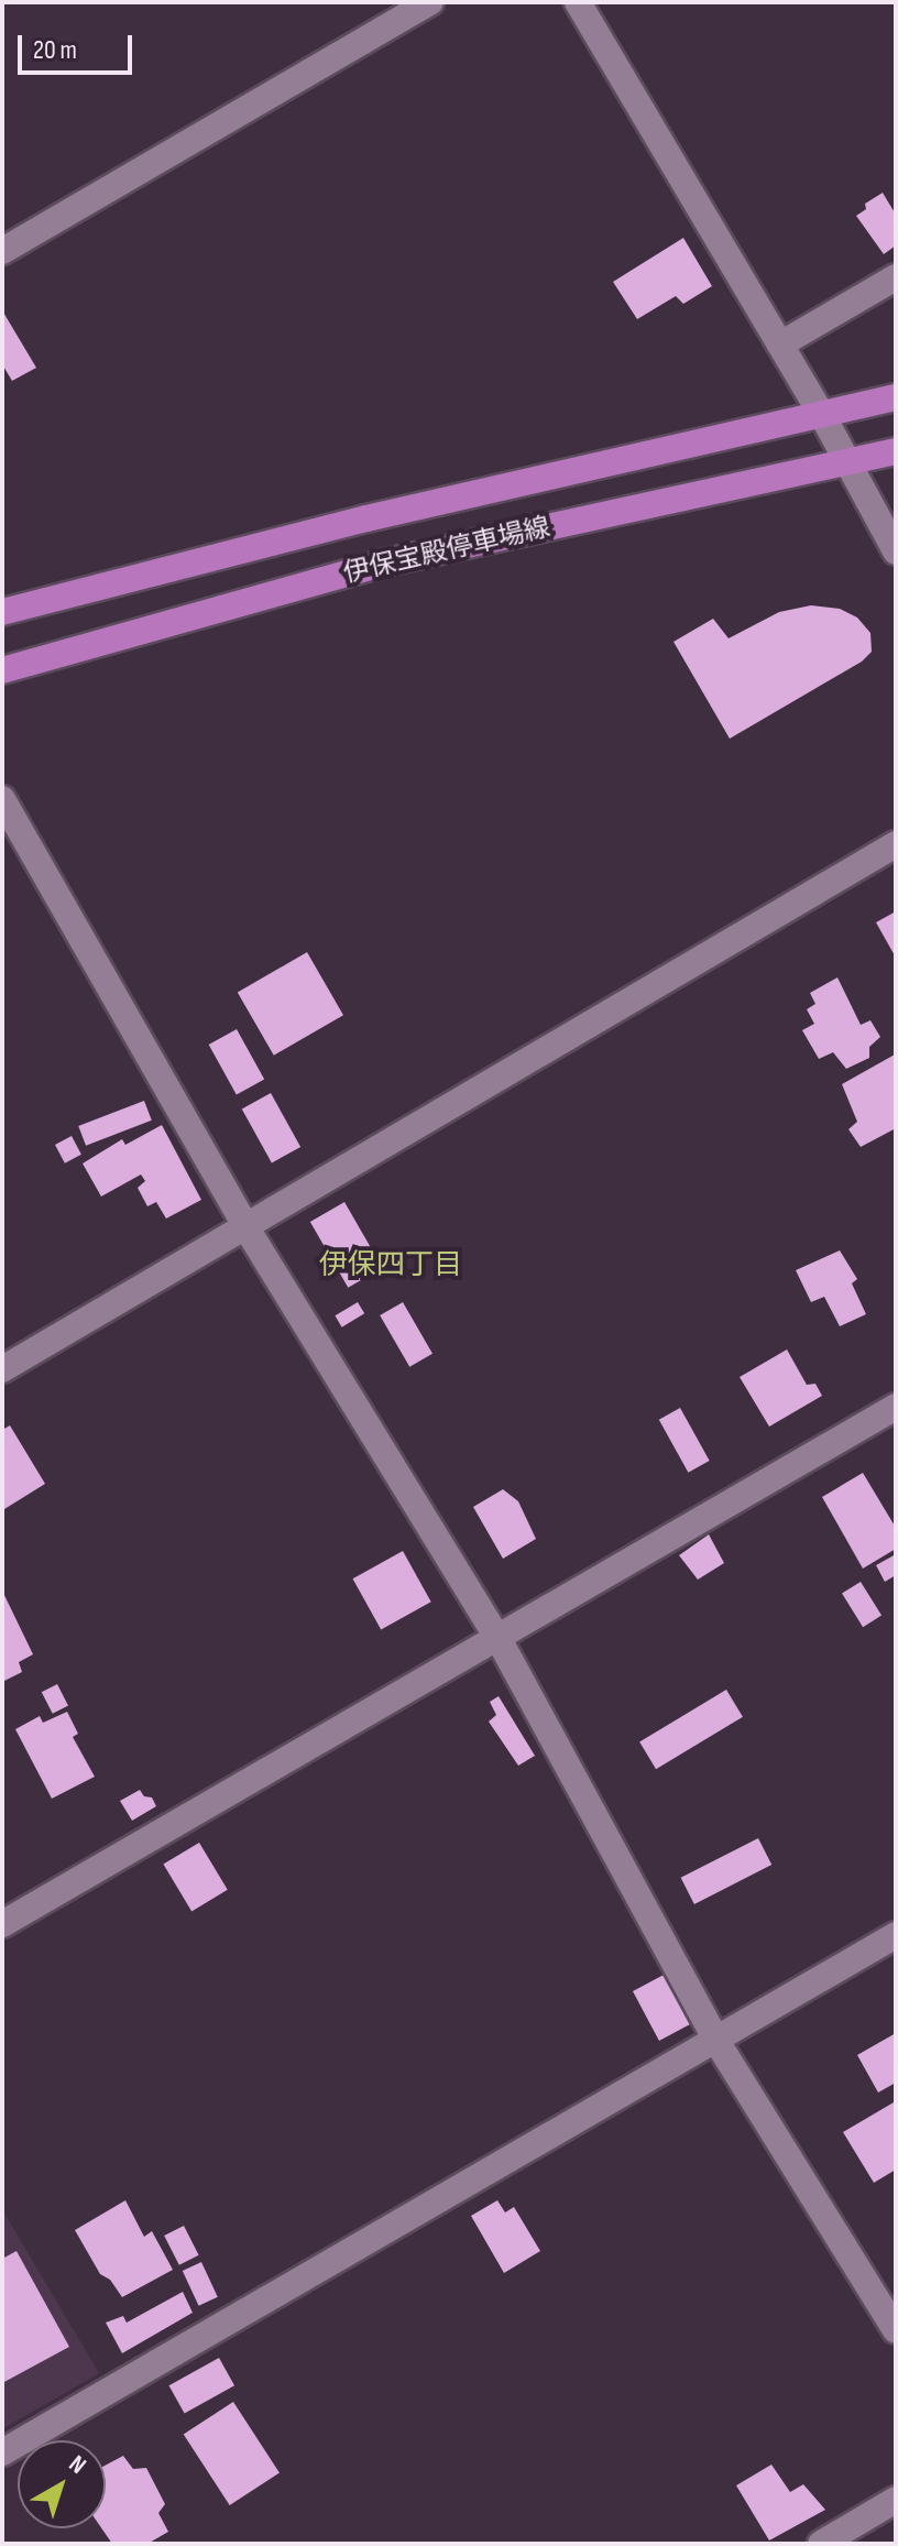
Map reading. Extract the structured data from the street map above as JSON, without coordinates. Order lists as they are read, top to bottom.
{
  "streets": {
    "main road": ["伊保宝殿停車場線"]
  },
  "districts": ["伊保四丁目"],
  "scale_bar": "20 m",
  "north": "top right"
}
